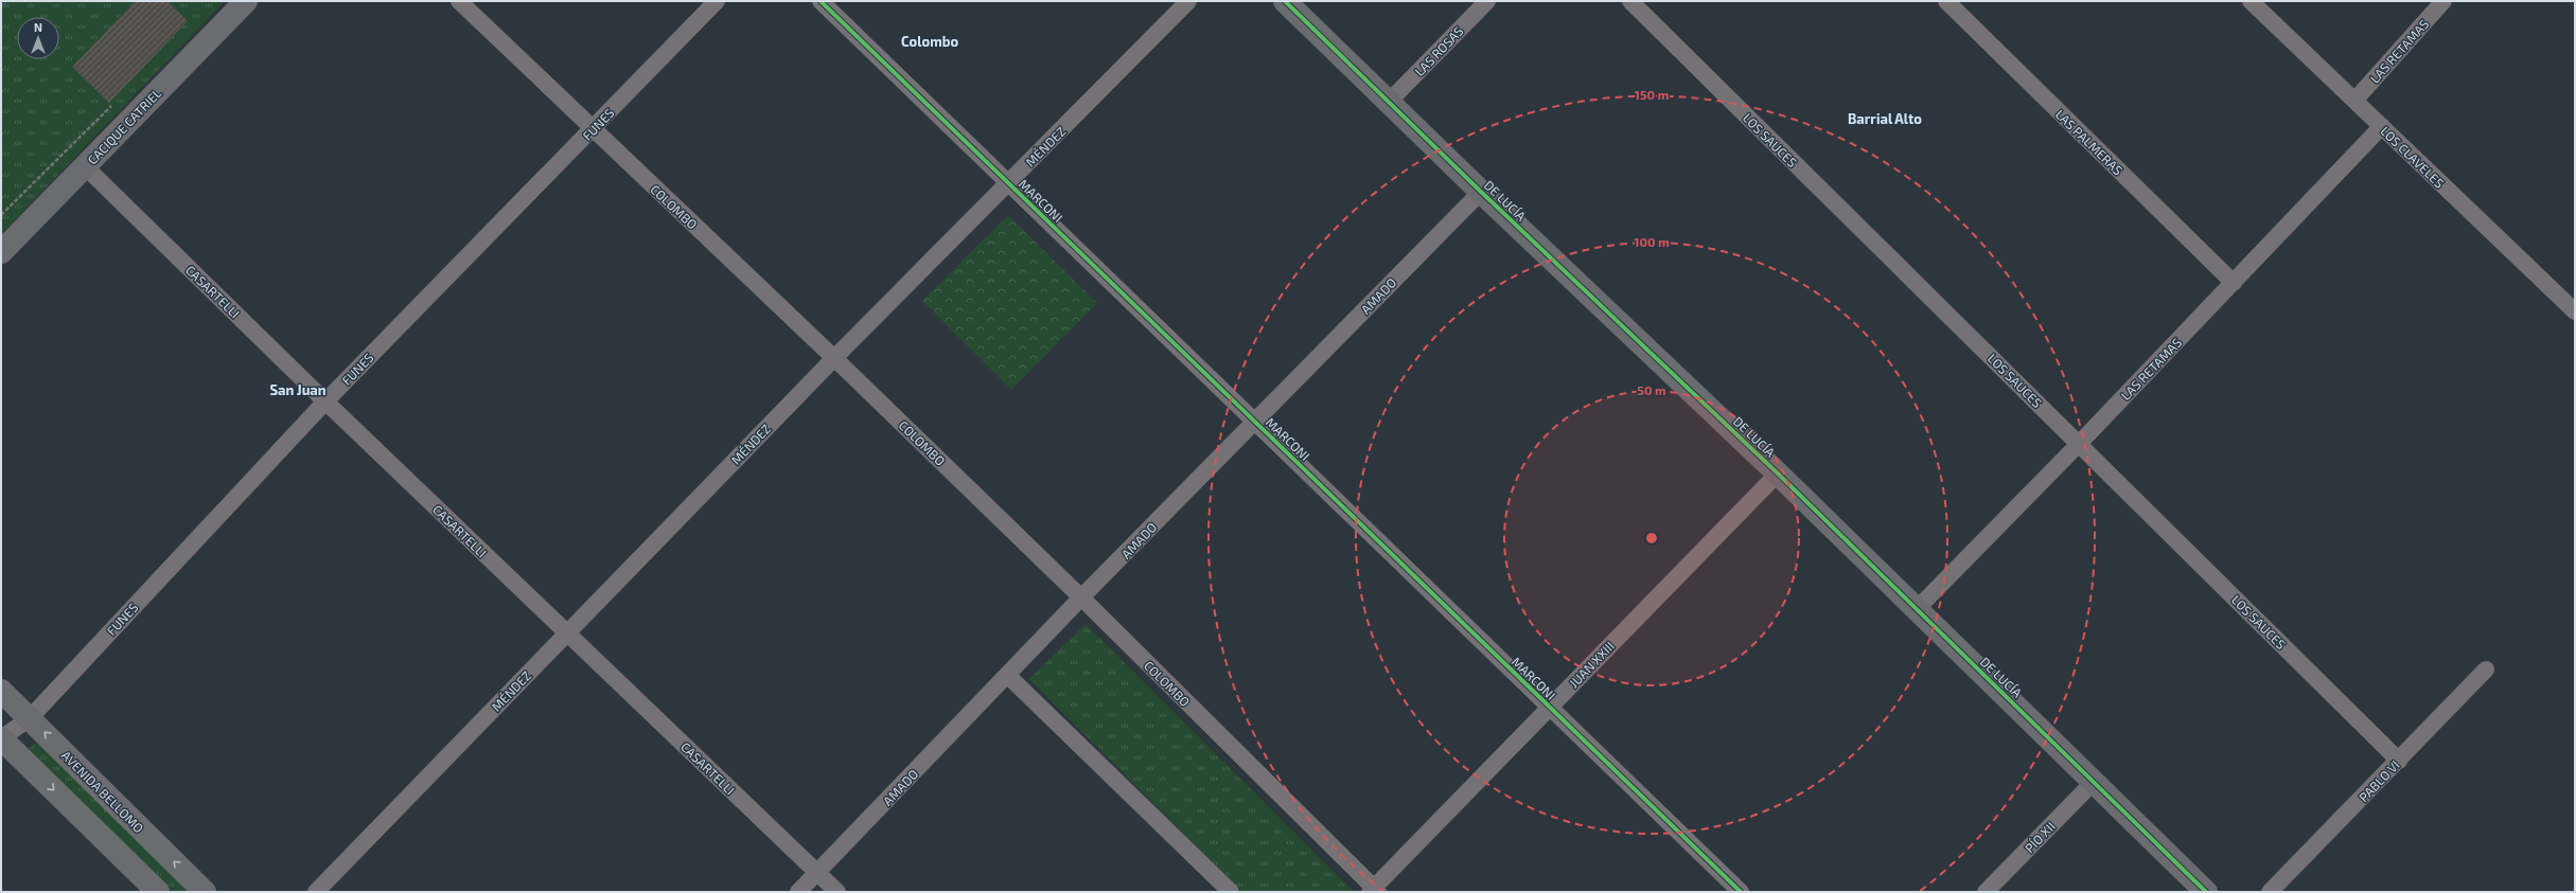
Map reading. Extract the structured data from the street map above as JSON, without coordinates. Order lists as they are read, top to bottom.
{
  "streets": {
    "street": [
      "LAS ROSAS",
      "LAS RETAMAS",
      "FUNES",
      "CACIQUE CATRIEL",
      "LOS SAUCES",
      "LAS PALMERAS",
      "MÉNDEZ",
      "LOS CLAVELES",
      "MARCONI",
      "DE LUCÍA",
      "COLOMBO",
      "CASARTELLI",
      "AMADO",
      "JUAN XXIII",
      "PABLO VI",
      "AVENIDA BELLOMO",
      "PÍO XII"
    ]
  },
  "crossings": [
    ["LAS ROSAS", "DE LUCÍA"],
    ["LAS RETAMAS", "LOS SAUCES"],
    ["LAS RETAMAS", "LAS PALMERAS"],
    ["LAS RETAMAS", "LOS CLAVELES"],
    ["LAS RETAMAS", "DE LUCÍA"],
    ["FUNES", "COLOMBO"],
    ["FUNES", "CASARTELLI"],
    ["FUNES", "AVENIDA BELLOMO"],
    ["CACIQUE CATRIEL", "CASARTELLI"],
    ["LOS SAUCES", "PABLO VI"],
    ["MÉNDEZ", "MARCONI"],
    ["MÉNDEZ", "COLOMBO"],
    ["MÉNDEZ", "CASARTELLI"],
    ["MARCONI", "AMADO"],
    ["MARCONI", "JUAN XXIII"],
    ["DE LUCÍA", "AMADO"],
    ["DE LUCÍA", "JUAN XXIII"],
    ["DE LUCÍA", "PÍO XII"],
    ["COLOMBO", "AMADO"],
    ["COLOMBO", "JUAN XXIII"],
    ["CASARTELLI", "AMADO"]
  ],
  "districts": ["Colombo", "Barrial Alto", "San Juan"],
  "north": "top",
  "rings": ["150 m", "100 m", "50 m"]
}
